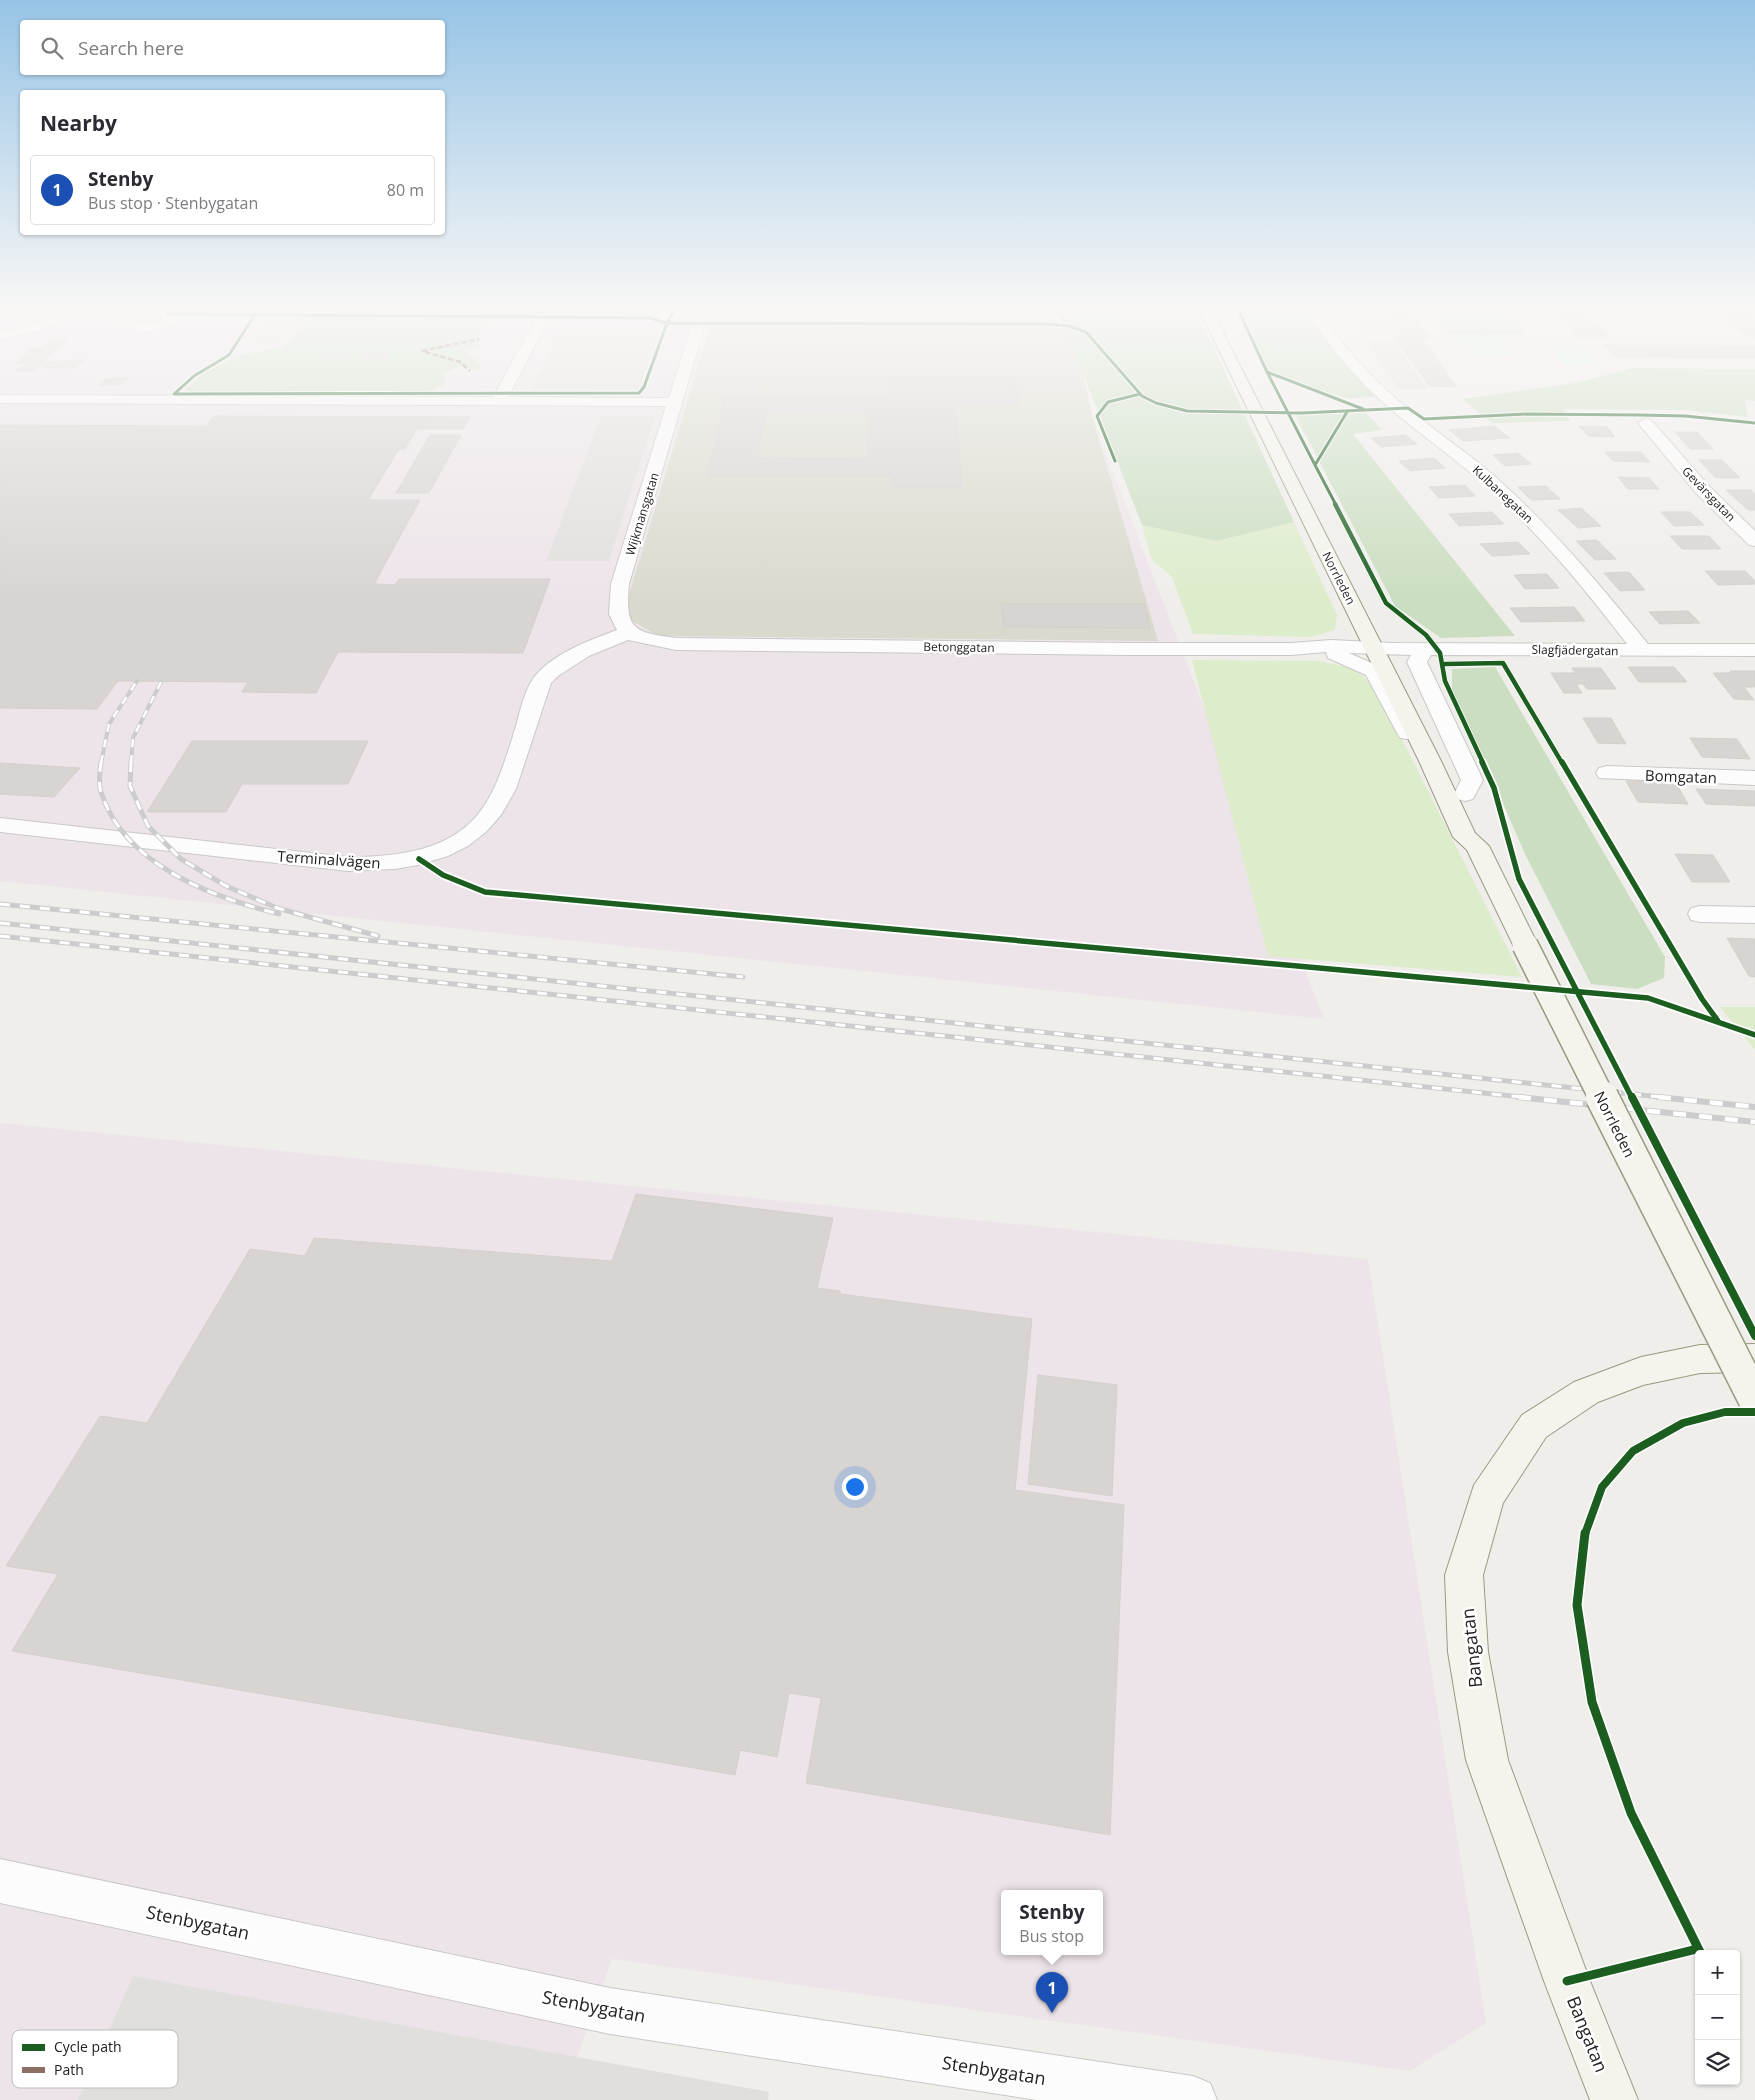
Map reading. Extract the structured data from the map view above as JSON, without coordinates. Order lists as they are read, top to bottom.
{
  "streets": {
    "main road": ["Norrleden", "Bangatan"],
    "street": [
      "Kulbanegatan",
      "Gevärsgatan",
      "Wijkmansgatan",
      "Betonggatan",
      "Slagfjädergatan",
      "Bomgatan",
      "Terminalvägen",
      "Stenbygatan"
    ]
  },
  "crossings": [
    ["Kulbanegatan", "Slagfjädergatan"],
    ["Wijkmansgatan", "Betonggatan"],
    ["Wijkmansgatan", "Terminalvägen"],
    ["Norrleden", "Betonggatan"],
    ["Norrleden", "Slagfjädergatan"],
    ["Betonggatan", "Slagfjädergatan"],
    ["Betonggatan", "Terminalvägen"]
  ],
  "legend": ["Cycle path", "Path"],
  "page": {
    "search": "Search here",
    "heading": "Nearby",
    "list": [
      {
        "mark": "1",
        "name": "Stenby",
        "note": "Bus stop · Stenbygatan",
        "value": "80 m"
      }
    ],
    "popup": ["Stenby", "Bus stop"],
    "map_buttons": ["+", "−"],
    "pins": "1"
  }
}
